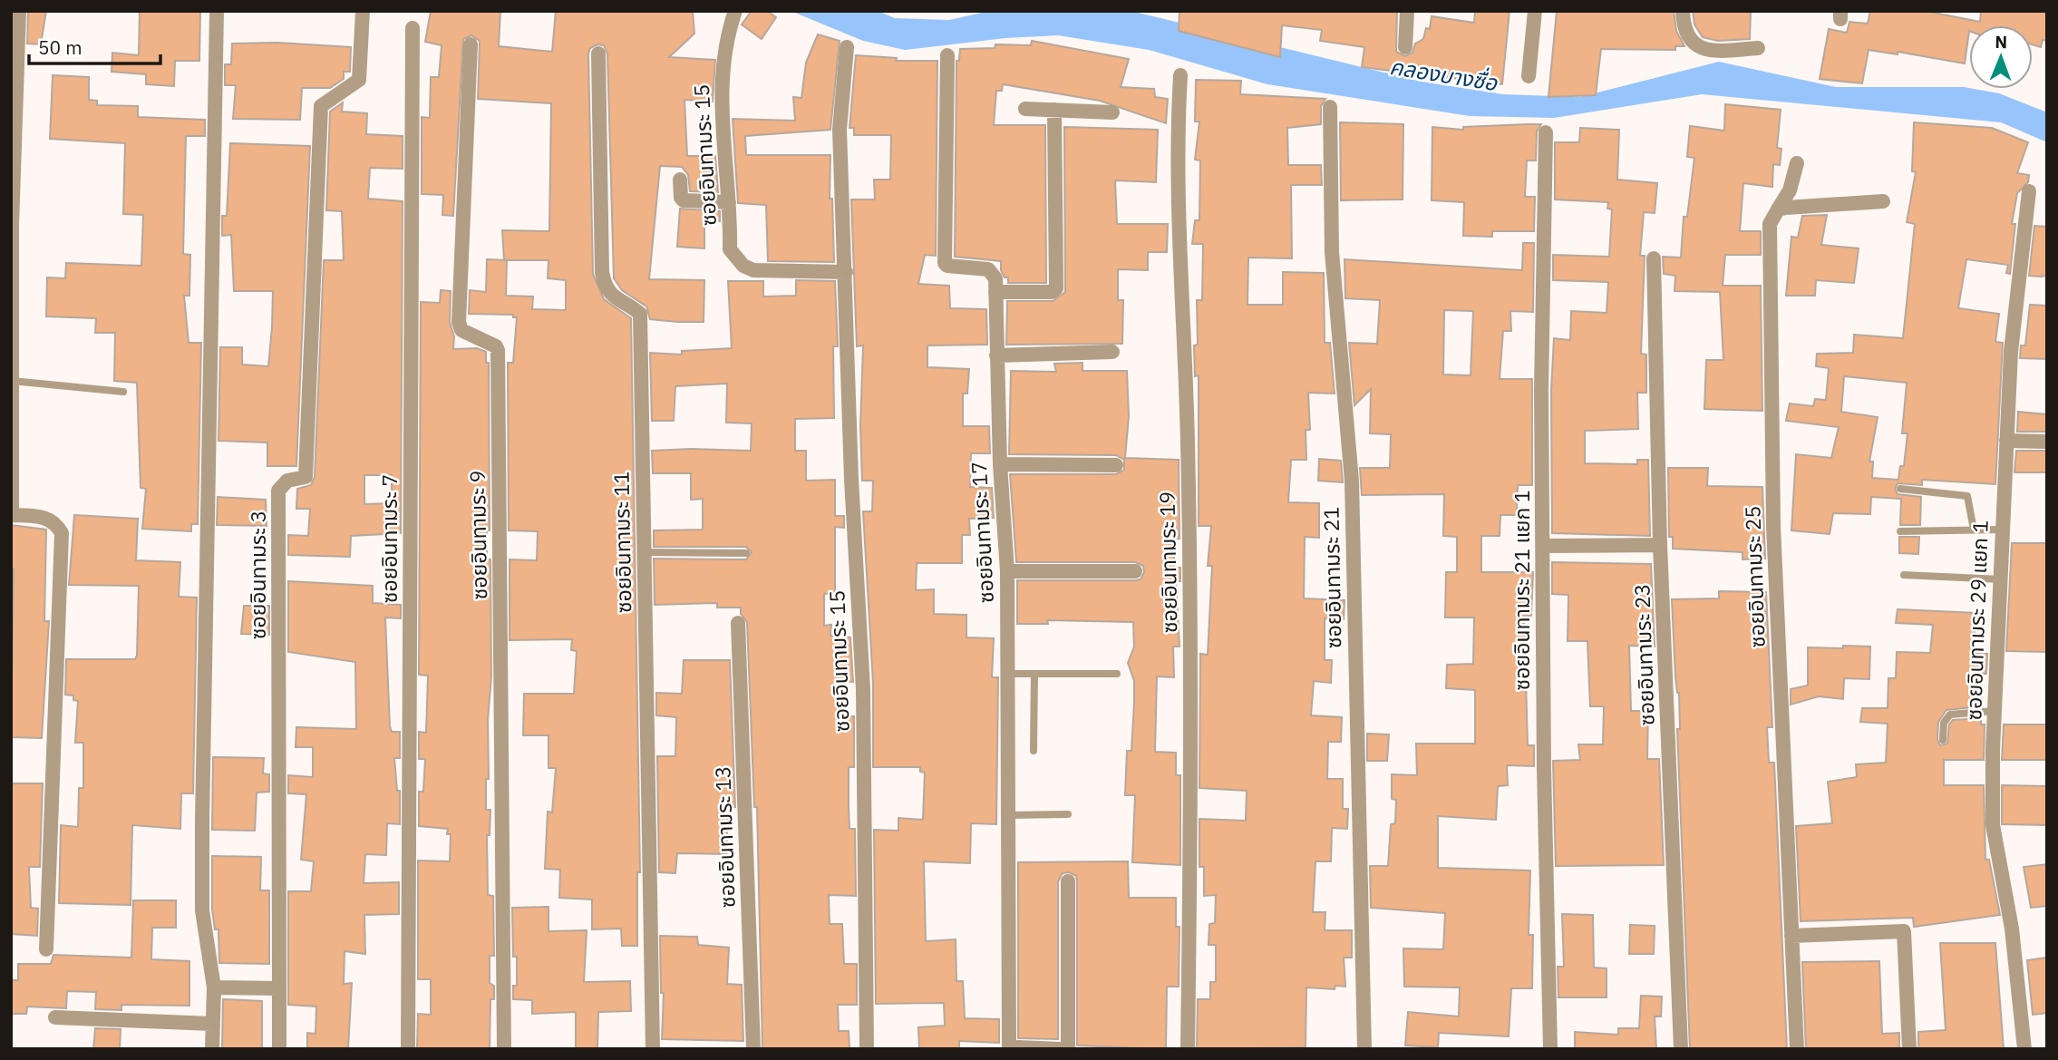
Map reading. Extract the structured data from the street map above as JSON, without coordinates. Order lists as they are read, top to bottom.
{
  "streets": {
    "street": [
      "ซอยอินทามระ 15",
      "ซอยอินทามระ 17",
      "ซอยอินทามระ 9",
      "ซอยอินทามระ 7",
      "ซอยอินทามระ 11",
      "ซอยอินทามระ 19",
      "ซอยอินทามระ 3",
      "ซอยอินทามระ 25",
      "ซอยอินทามระ 21",
      "ซอยอินทามระ 21 แยก 1",
      "ซอยอินทามระ 29 แยก 1",
      "ซอยอินทามระ 23",
      "ซอยอินทามระ 13"
    ]
  },
  "water": ["คลองบางซื่อ"],
  "scale_bar": "50 m",
  "north": "top"
}
